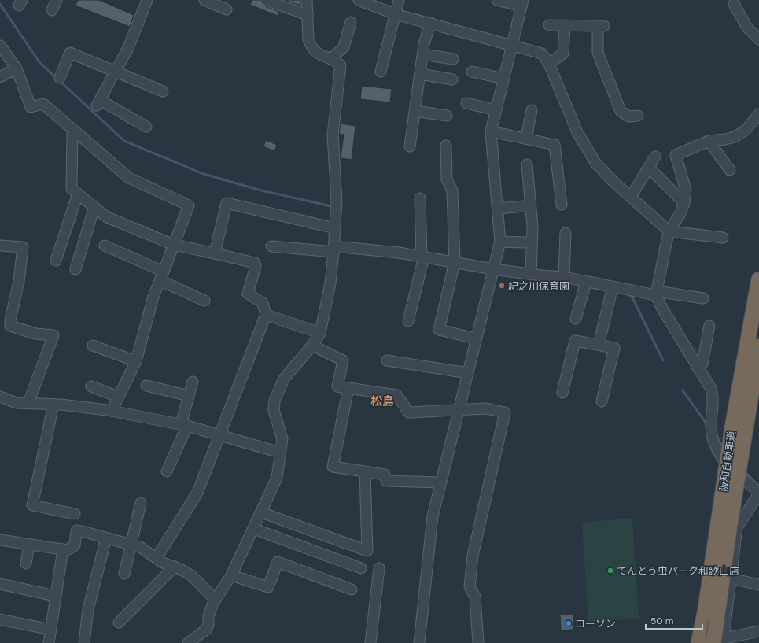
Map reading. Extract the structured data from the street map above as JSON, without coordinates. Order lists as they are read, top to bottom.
{
  "streets": {
    "highway": ["阪和自動車道"]
  },
  "districts": ["松島"],
  "places": ["紀之川保育園", "てんとう虫パーク和歌山店", "ローソン"],
  "scale_bar": "50 m"
}
